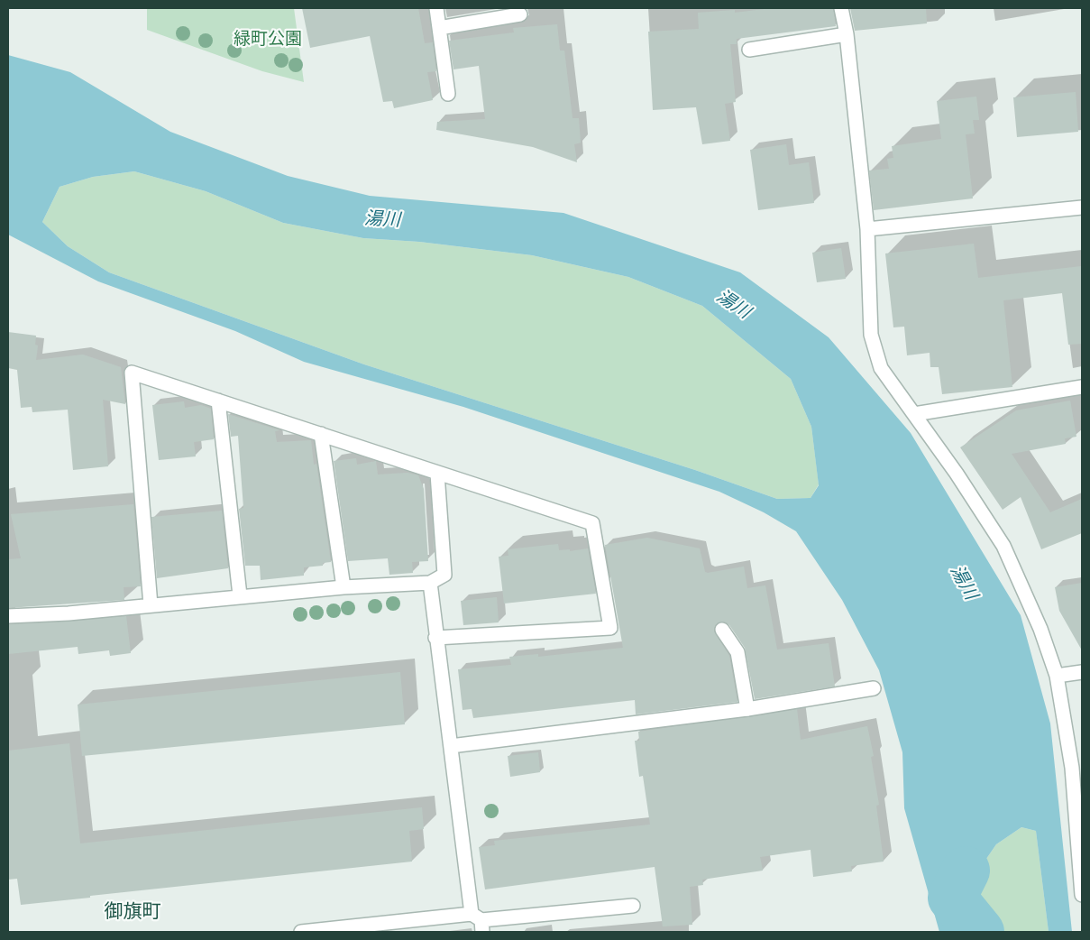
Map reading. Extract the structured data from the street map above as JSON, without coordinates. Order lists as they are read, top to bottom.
{
  "districts": ["御旗町"],
  "water": ["湯川"],
  "parks": ["緑町公園"]
}
